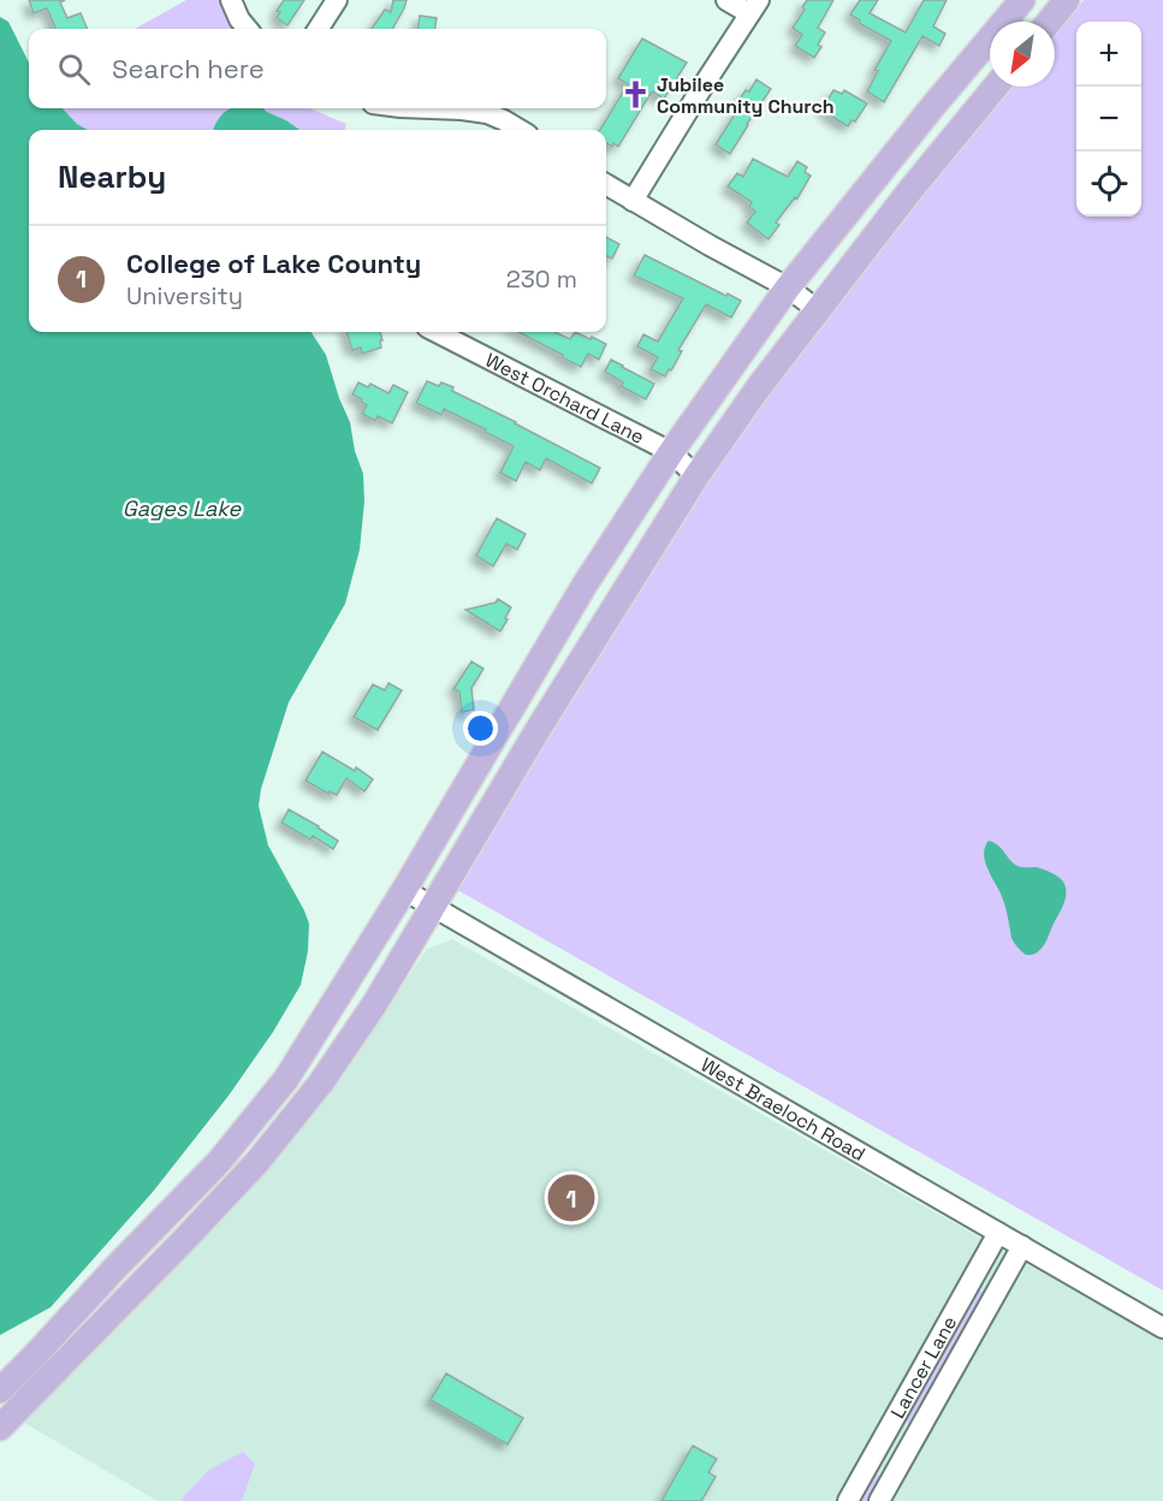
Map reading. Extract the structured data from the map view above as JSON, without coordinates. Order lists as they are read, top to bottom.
{
  "streets": {
    "street": ["West Orchard Lane", "West Braeloch Road", "Lancer Lane"]
  },
  "crossings": [
    ["West Braeloch Road", "Lancer Lane"]
  ],
  "water": ["Gages Lake"],
  "places": {
    "church": ["Jubilee Community Church"]
  },
  "north": "bottom left",
  "page": {
    "map_buttons": ["+", "−"],
    "search": "Search here",
    "heading": "Nearby",
    "list": [
      {
        "mark": "1",
        "name": "College of Lake County",
        "note": "University",
        "value": "230 m"
      }
    ],
    "pins": "1"
  }
}
